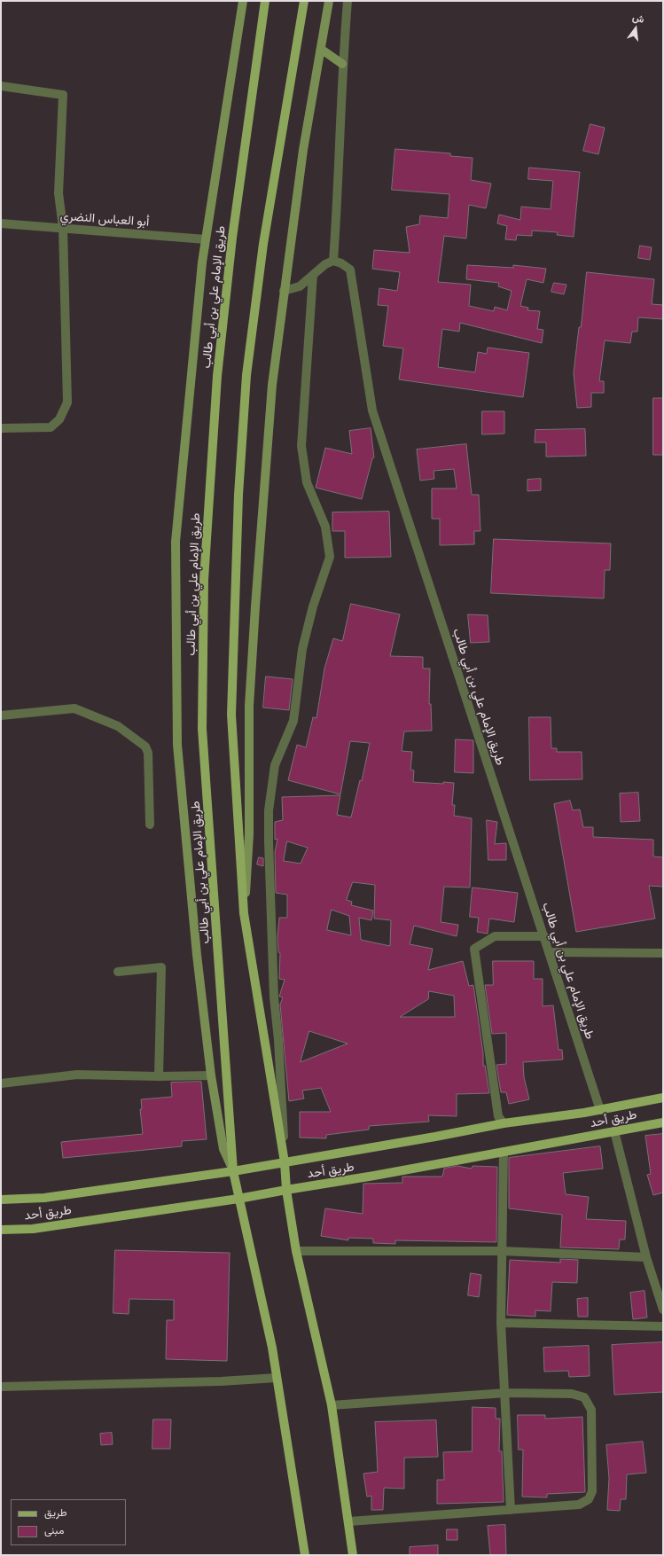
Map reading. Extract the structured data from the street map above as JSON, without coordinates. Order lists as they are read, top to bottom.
{
  "streets": {
    "main road": ["طريق الإمام علي بن أبي طالب", "طريق أحد"],
    "street": ["أبو العباس النضري"]
  },
  "crossings": [
    ["طريق الإمام علي بن أبي طالب", "طريق أحد"]
  ],
  "legend": ["طريق", "مبنى"],
  "north": "top"
}
